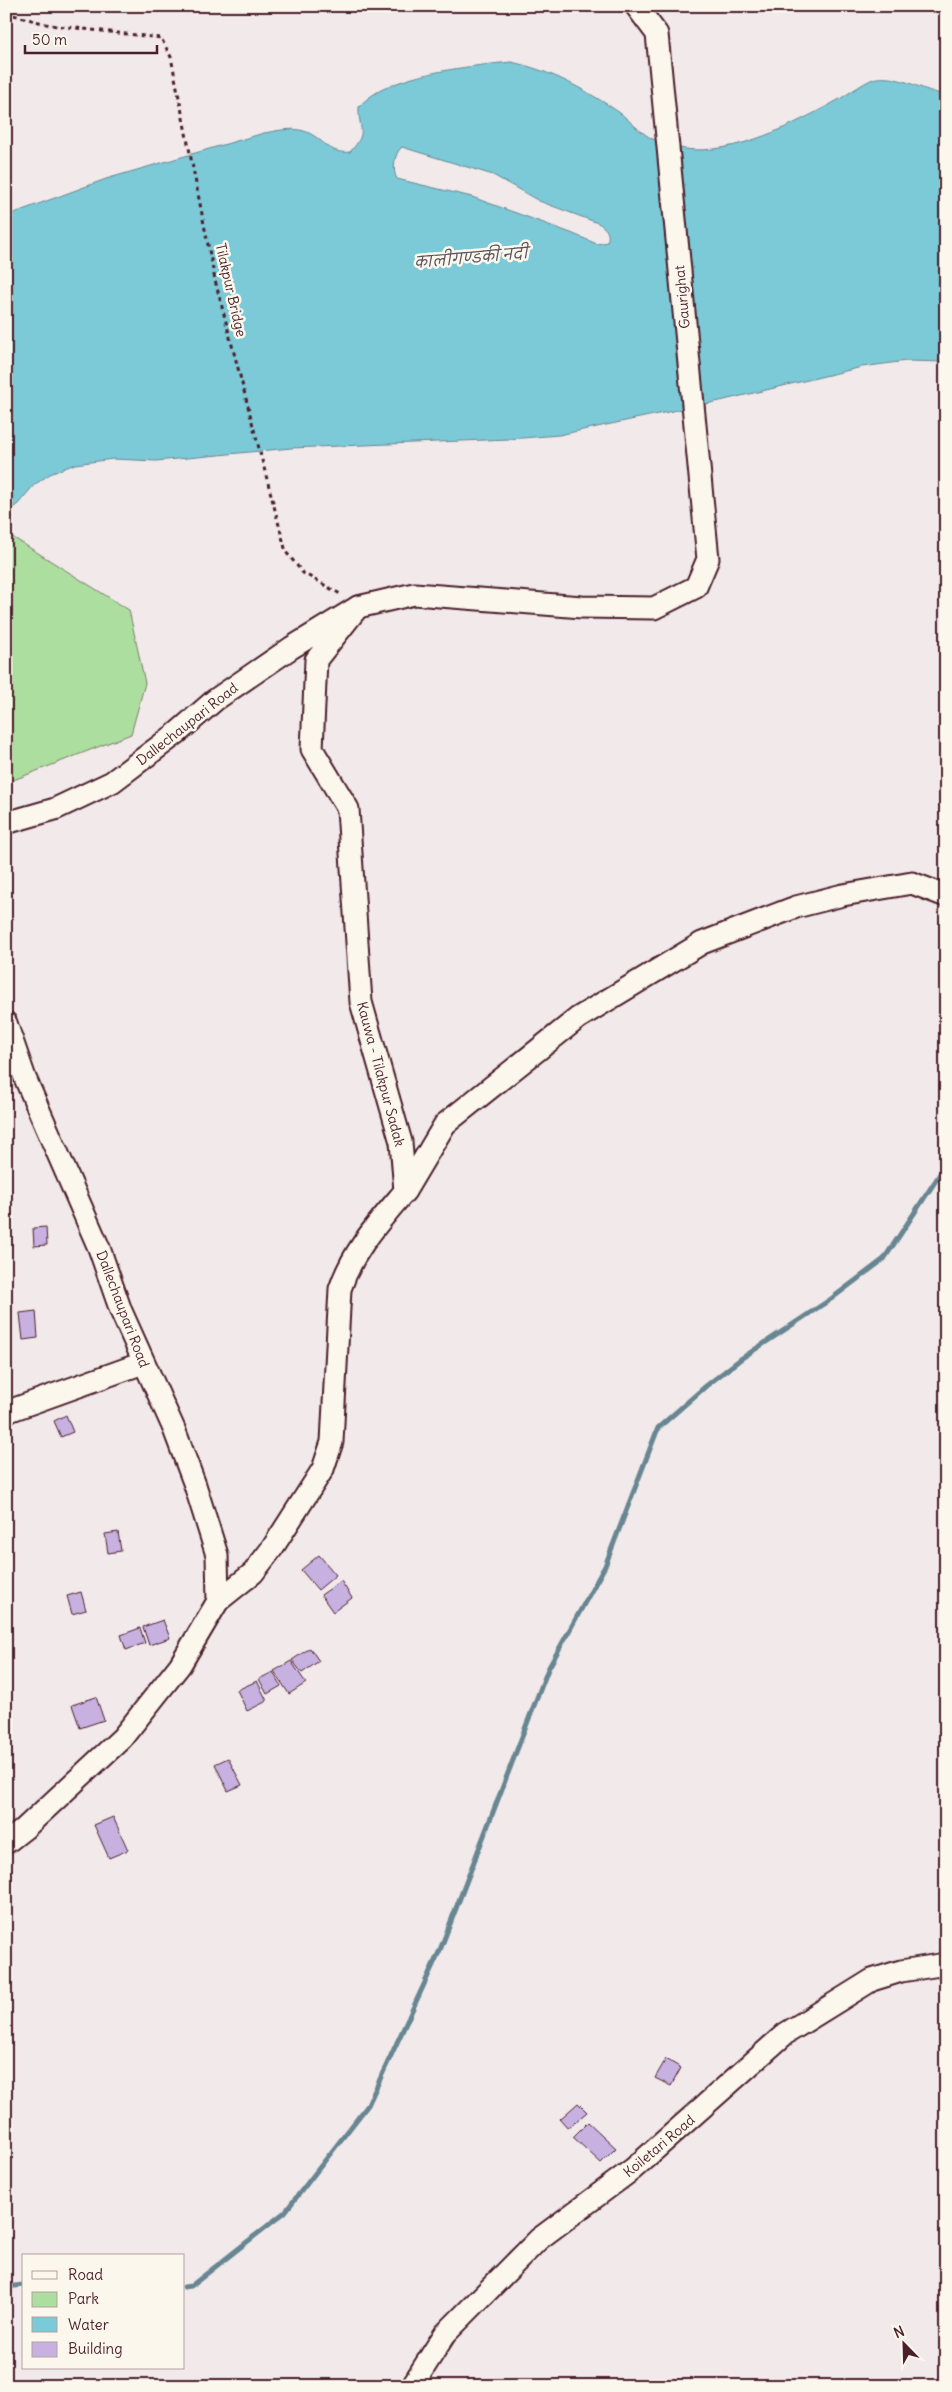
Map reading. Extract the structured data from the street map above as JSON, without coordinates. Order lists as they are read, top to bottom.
{
  "streets": {
    "street": [
      "Gaurighat",
      "Dallechaupari Road",
      "Kauwa - Tilakpur Sadak",
      "Koiletari Road"
    ],
    "path": ["Tilakpur Bridge"]
  },
  "crossings": [
    ["Tilakpur Bridge", "Dallechaupari Road"],
    ["Tilakpur Bridge", "Kauwa - Tilakpur Sadak"],
    ["Gaurighat", "Dallechaupari Road"],
    ["Dallechaupari Road", "Kauwa - Tilakpur Sadak"]
  ],
  "water": ["कालीगण्डकी नदी"],
  "legend": [
    "Road",
    "Park",
    "Water",
    "Building"
  ],
  "scale_bar": "50 m",
  "north": "top left"
}
